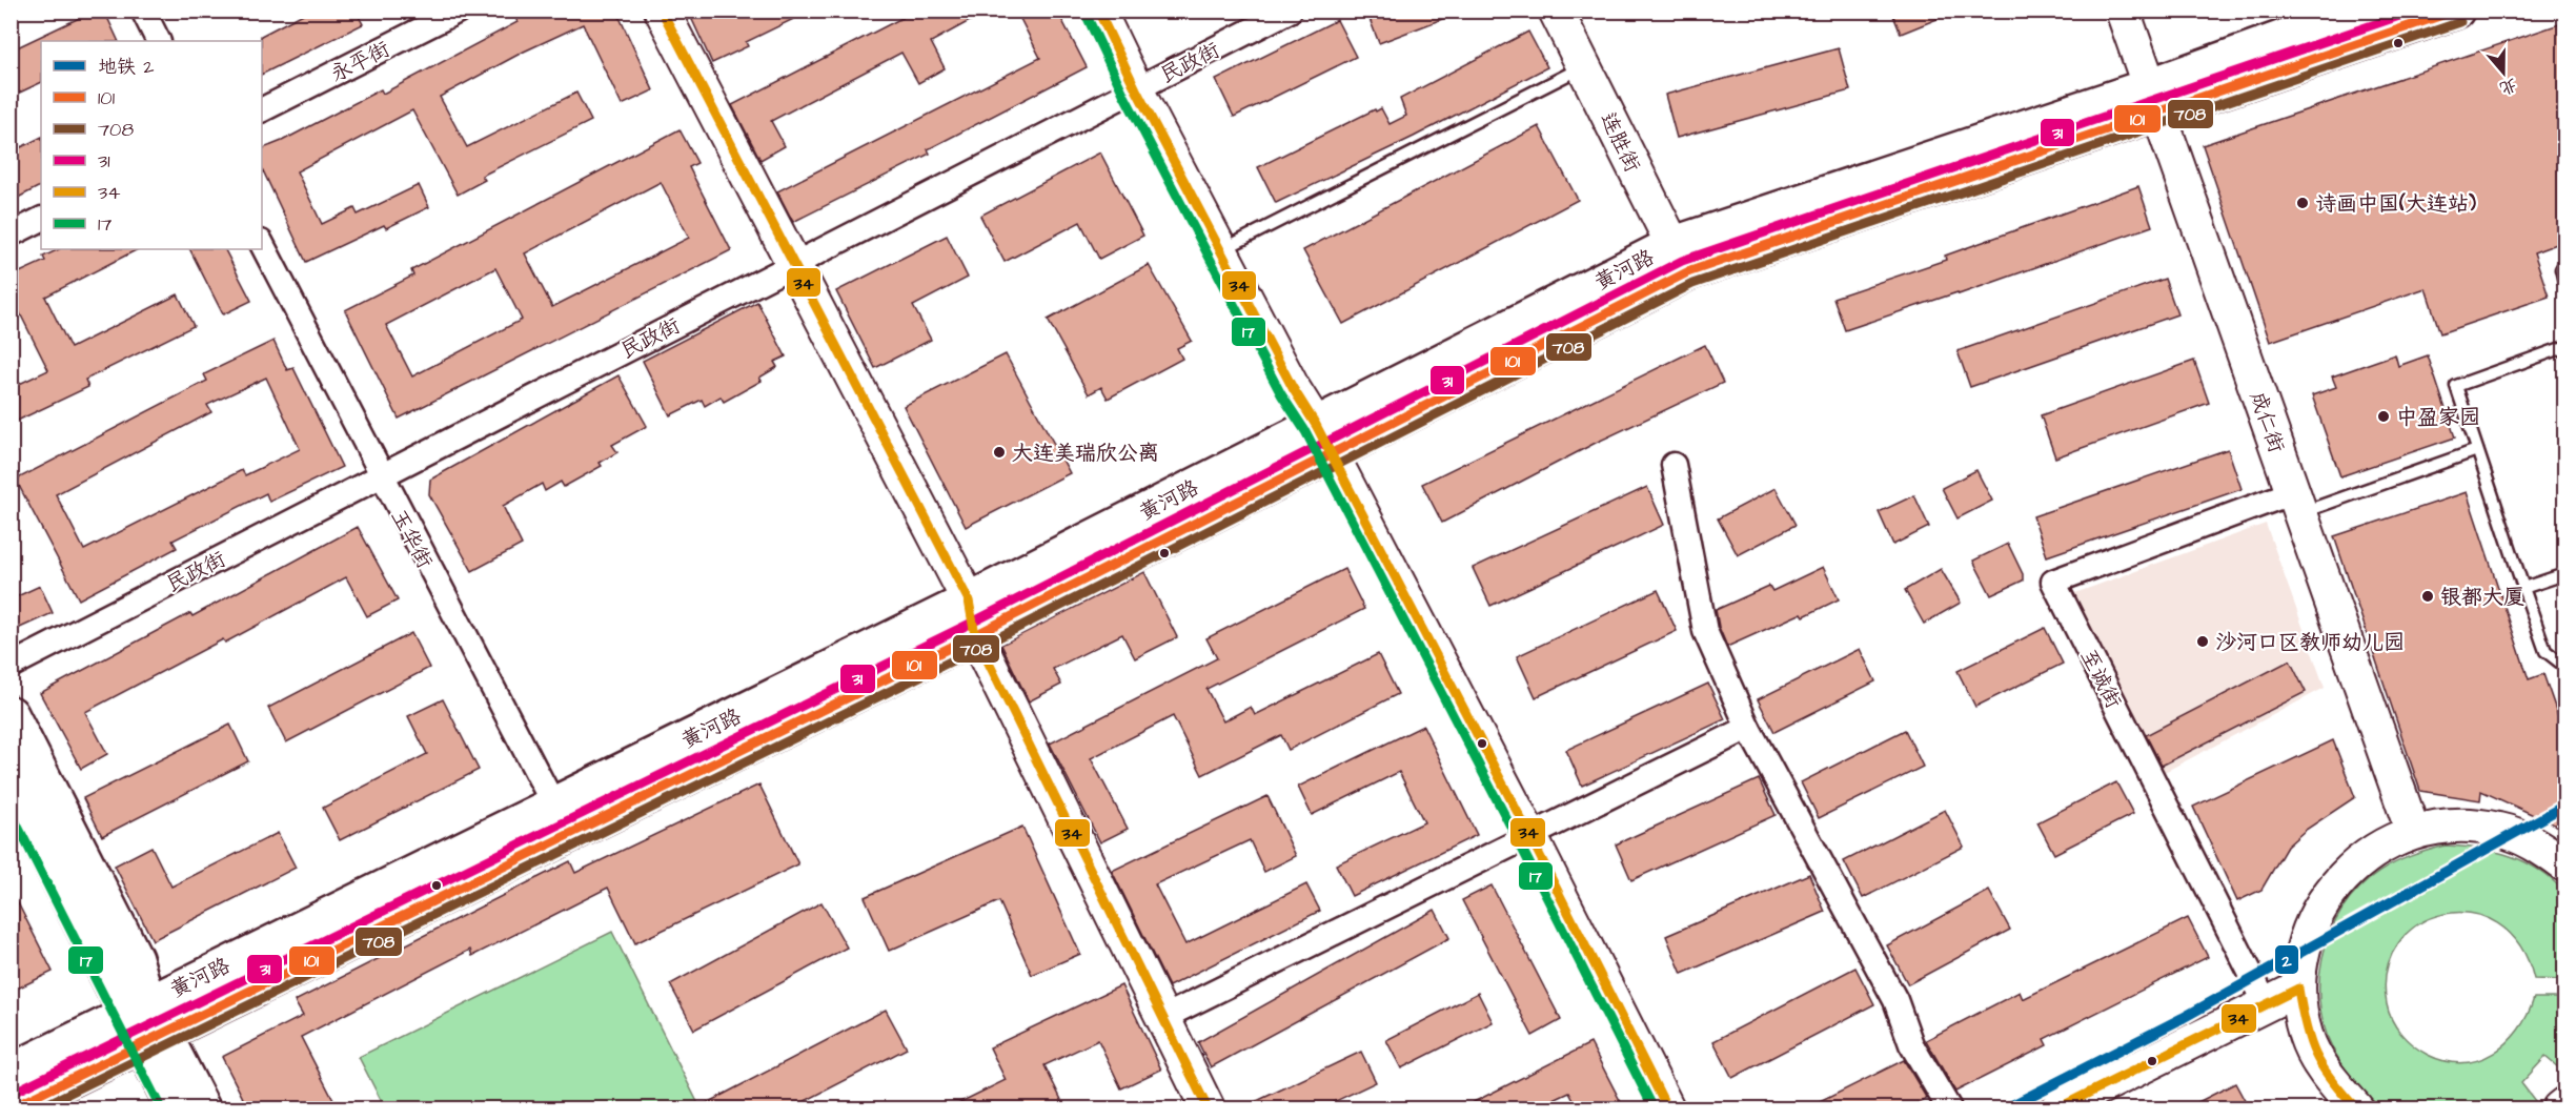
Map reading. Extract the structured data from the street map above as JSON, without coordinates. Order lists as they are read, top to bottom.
{
  "streets": {
    "main road": ["黄河路"],
    "street": [
      "永平街",
      "民政街",
      "连胜街",
      "成仁街",
      "玉华街",
      "至诚街"
    ]
  },
  "crossings": [
    ["民政街", "玉华街"],
    ["连胜街", "黄河路"],
    ["黄河路", "成仁街"],
    ["黄河路", "玉华街"],
    ["成仁街", "至诚街"]
  ],
  "places": [
    "诗画中国(大连站)",
    "中盈家园",
    "大连美瑞欣公离",
    "银都大厦",
    "沙河口区教师幼儿园"
  ],
  "lines": [
    "transit line 101",
    "transit line 31",
    "transit line 34",
    "transit line 17",
    "transit line 708",
    "metro line 2"
  ],
  "legend": [
    "地铁 2",
    "101",
    "708",
    "31",
    "34",
    "17"
  ],
  "north": "bottom"
}
